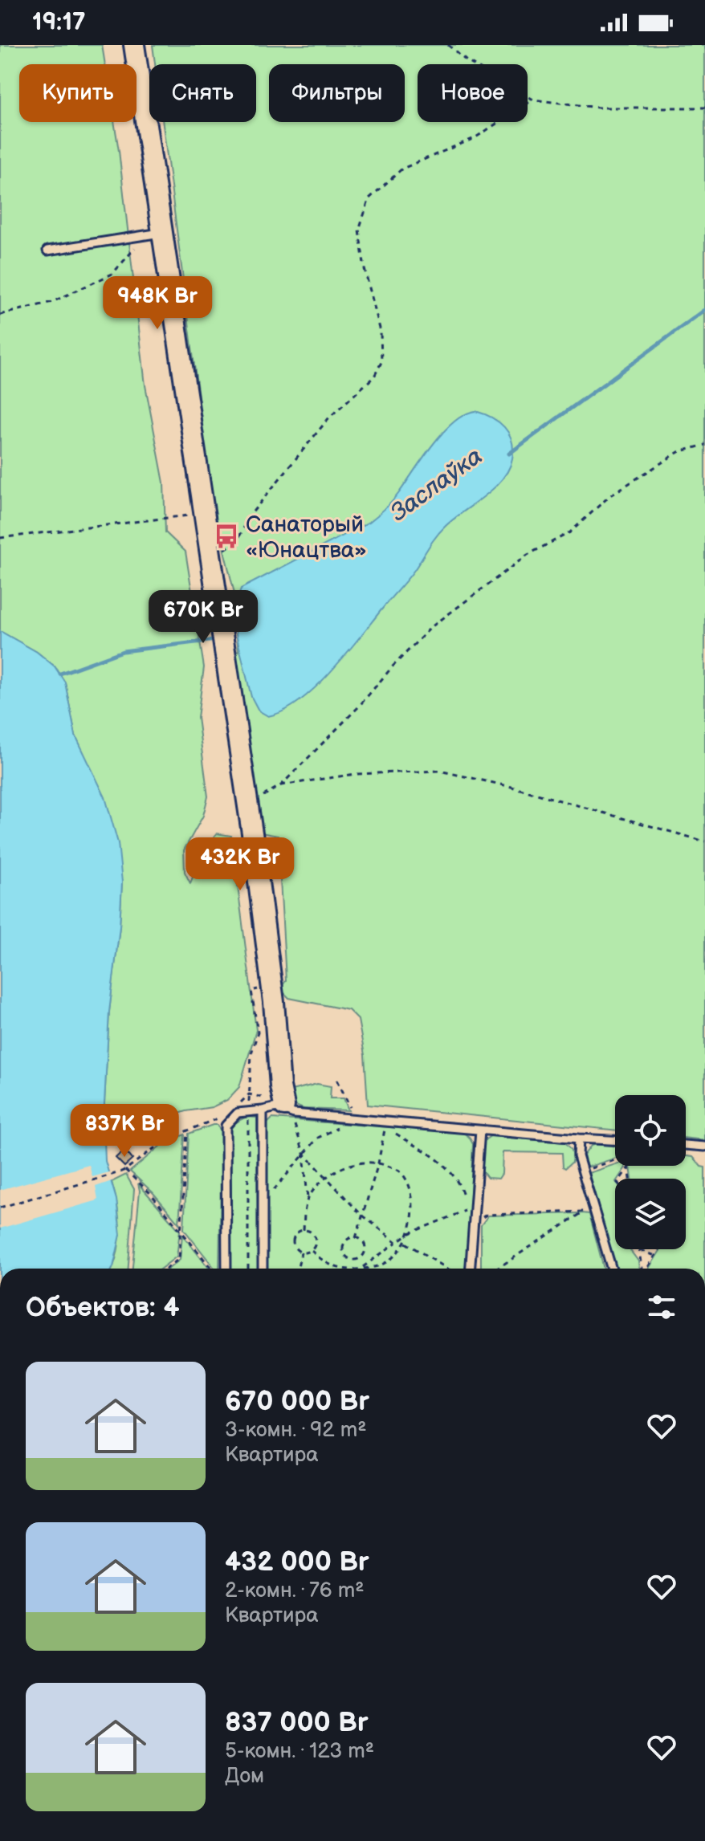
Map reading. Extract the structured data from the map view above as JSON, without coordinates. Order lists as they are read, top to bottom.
{
  "water": ["Заслаўка"],
  "places": {
    "bus stop": ["Санаторый «Юнацтва»"]
  },
  "page": {
    "status": "19:17",
    "chip": [
      "Купить",
      "Снять",
      "Фильтры",
      "Новое"
    ],
    "price": [
      "948K Br",
      "670K Br",
      "432K Br",
      "837K Br"
    ],
    "heading": "Объектов: 4",
    "list": [
      {
        "name": "670 000 Br",
        "note": "3-комн. · 92 m² · Квартира"
      },
      {
        "name": "432 000 Br",
        "note": "2-комн. · 76 m² · Квартира"
      },
      {
        "name": "837 000 Br",
        "note": "5-комн. · 123 m² · Дом"
      }
    ]
  }
}
